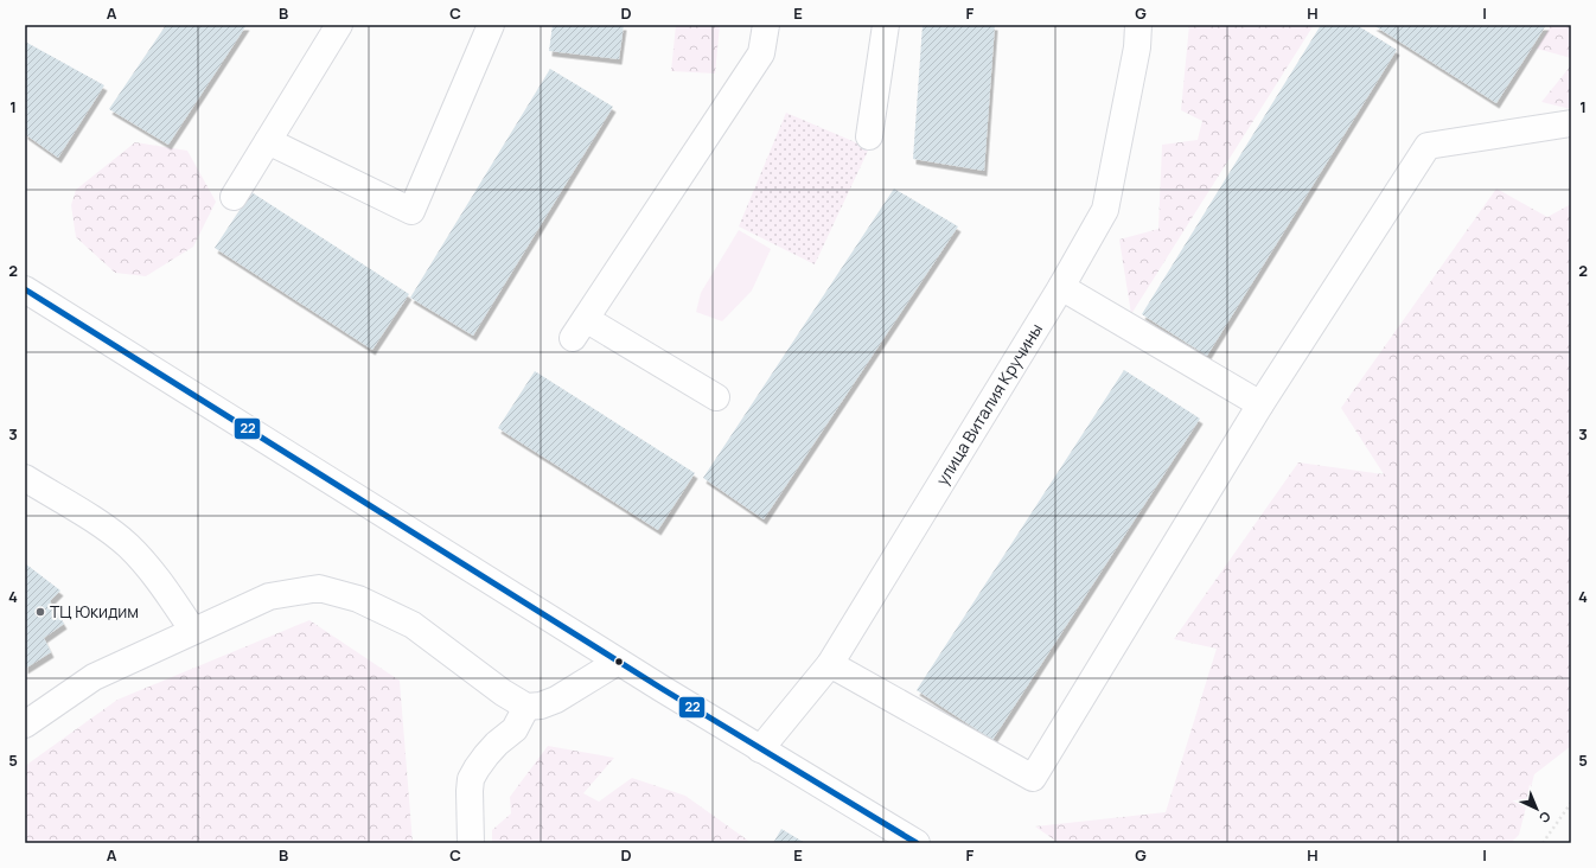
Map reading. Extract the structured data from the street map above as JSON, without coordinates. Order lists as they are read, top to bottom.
{
  "streets": {
    "street": ["улица Виталия Кручины"]
  },
  "places": ["ТЦ Юкидим"],
  "lines": ["transit line 22"],
  "north": "bottom right",
  "grid": {
    "columns": [
      "A",
      "B",
      "C",
      "D",
      "E",
      "F",
      "G",
      "H",
      "I"
    ],
    "rows": [
      "1",
      "2",
      "3",
      "4",
      "5"
    ]
  }
}
